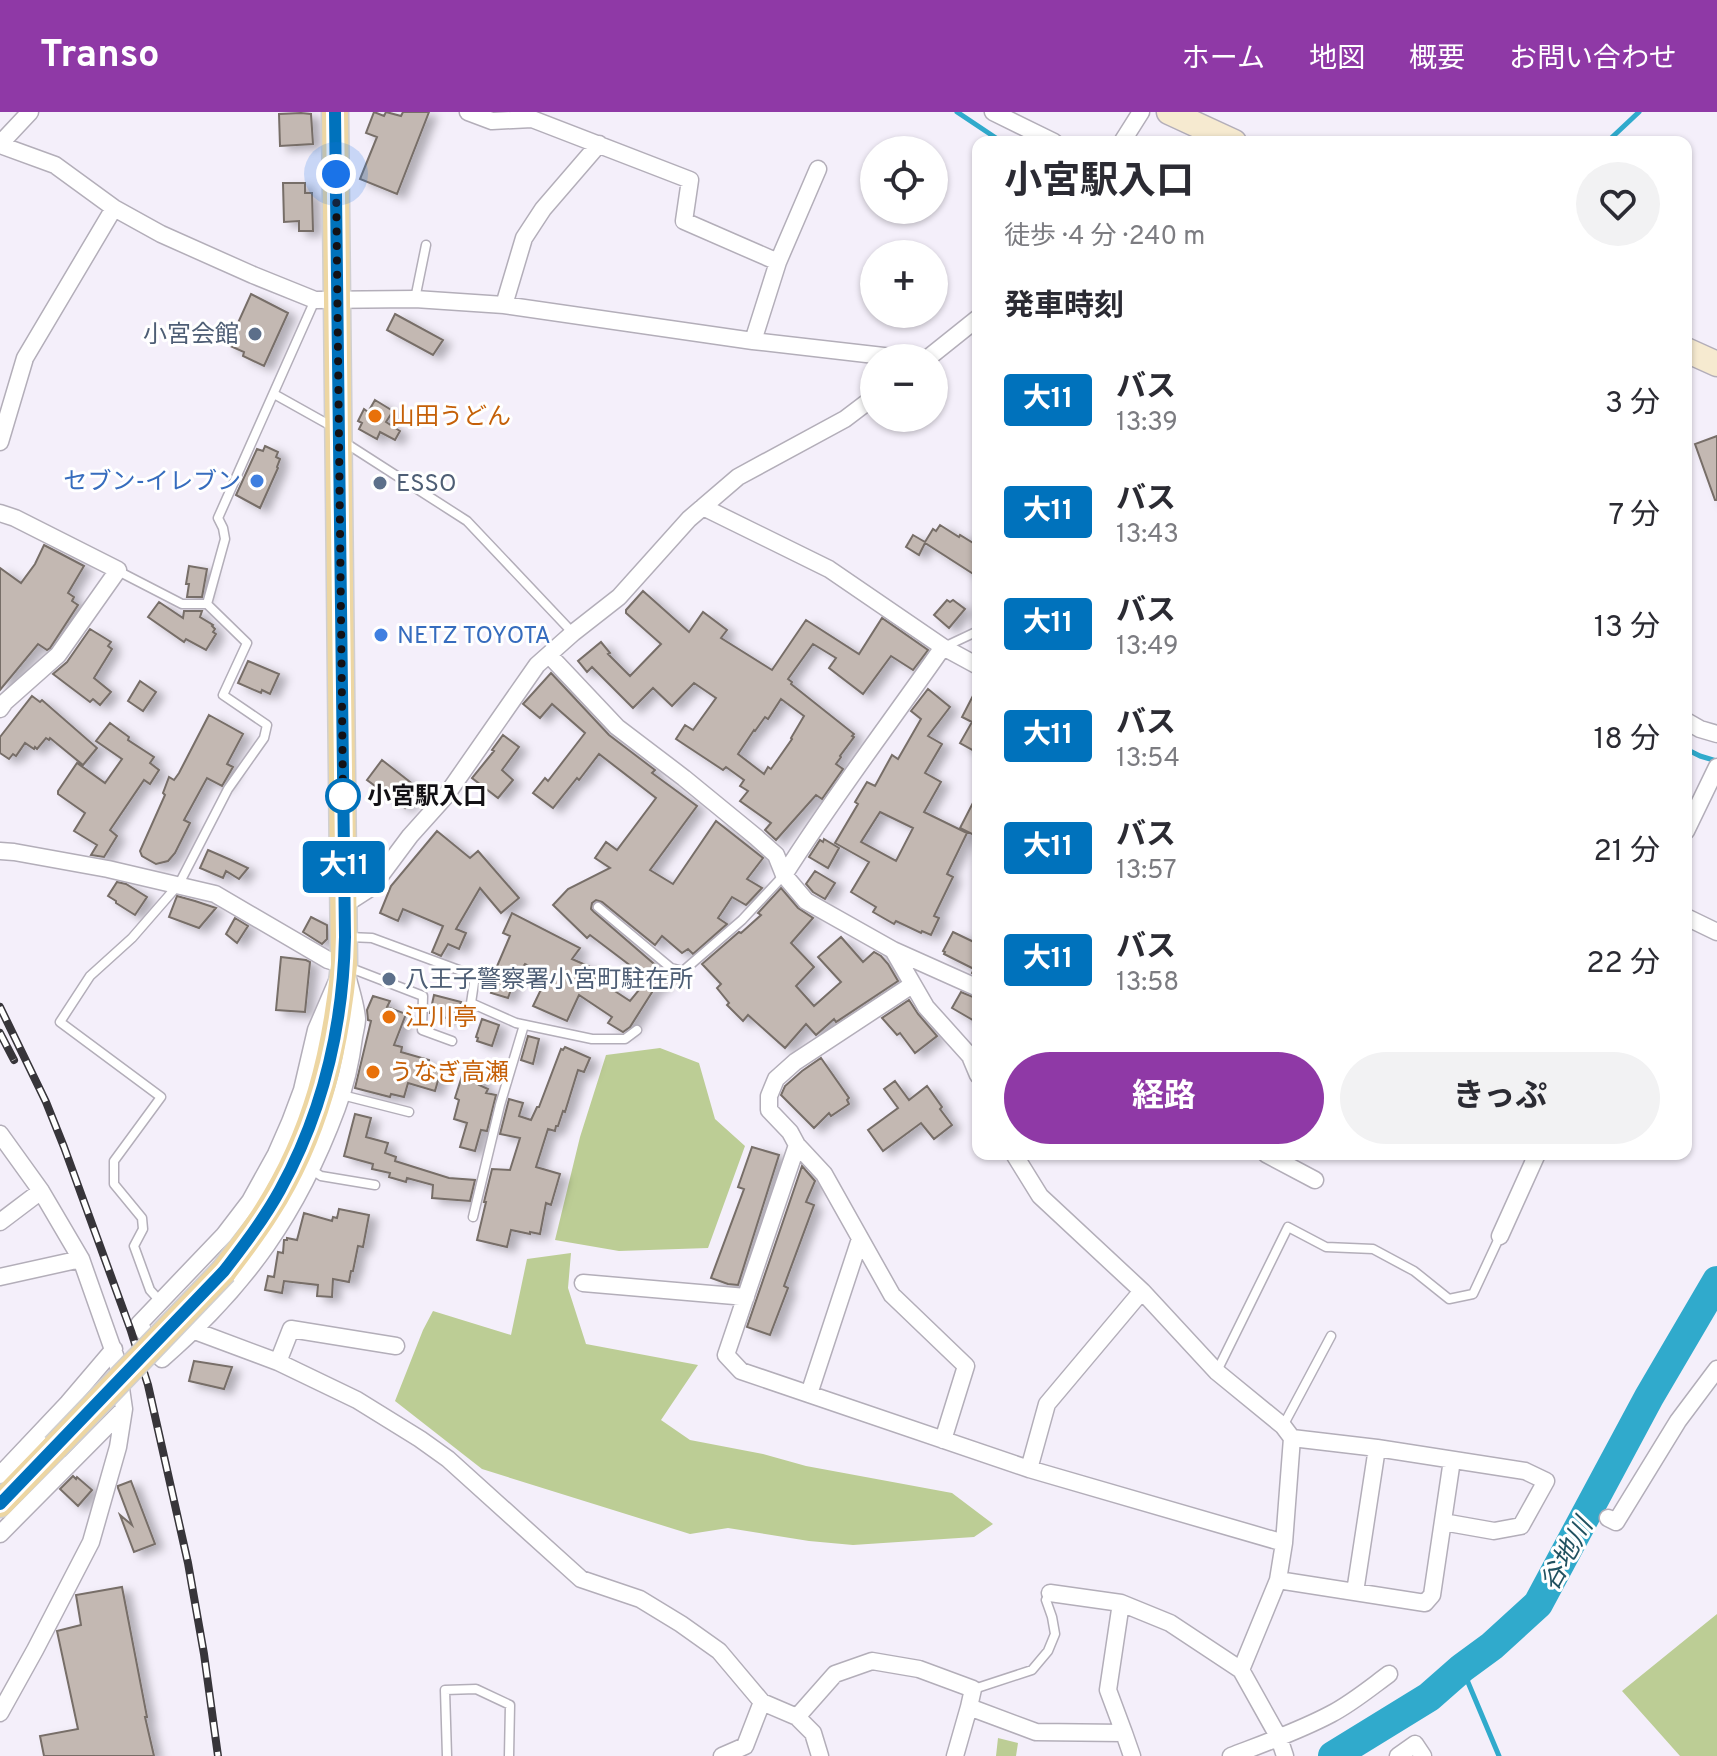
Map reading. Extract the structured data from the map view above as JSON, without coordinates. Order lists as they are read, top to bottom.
{
  "water": ["谷地川"],
  "places": [
    "小宮会館",
    "山田うどん",
    "セブン-イレブン",
    "ESSO",
    "NETZ TOYOTA",
    "小宮駅入口",
    "八王子警察署小宮町駐在所",
    "江川亭",
    "うなぎ高瀬"
  ],
  "lines": ["bus line 大11"],
  "page": {
    "header": "Transo",
    "nav": [
      "ホーム",
      "地図",
      "概要",
      "お問い合わせ"
    ],
    "on_map": "大11",
    "map_buttons": ["+", "−"],
    "heading": [
      ["小宮駅入口", "徒歩 · 4 分 · 240 m"],
      "発車時刻"
    ],
    "list": [
      {
        "mark": "大11",
        "name": "バス",
        "note": "13:39",
        "value": "3 分"
      },
      {
        "mark": "大11",
        "name": "バス",
        "note": "13:43",
        "value": "7 分"
      },
      {
        "mark": "大11",
        "name": "バス",
        "note": "13:49",
        "value": "13 分"
      },
      {
        "mark": "大11",
        "name": "バス",
        "note": "13:54",
        "value": "18 分"
      },
      {
        "mark": "大11",
        "name": "バス",
        "note": "13:57",
        "value": "21 分"
      },
      {
        "mark": "大11",
        "name": "バス",
        "note": "13:58",
        "value": "22 分"
      }
    ],
    "buttons": ["経路", "きっぷ"]
  }
}
